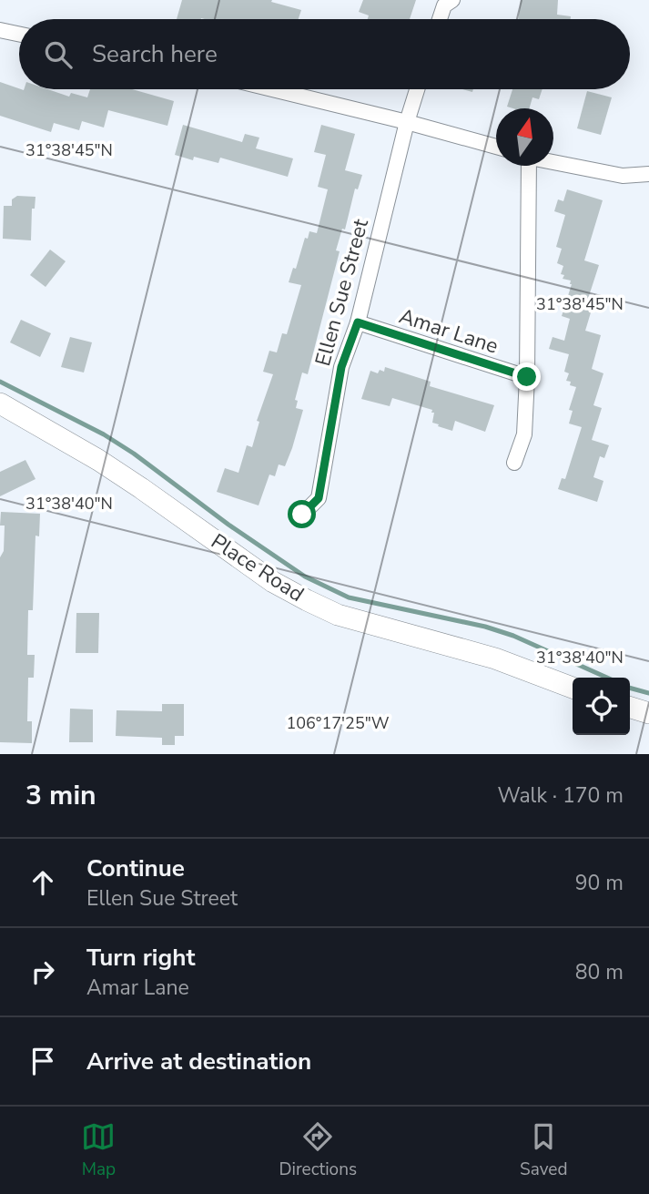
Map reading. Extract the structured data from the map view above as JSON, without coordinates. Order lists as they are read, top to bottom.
{
  "streets": {
    "street": ["Ellen Sue Street", "Amar Lane", "Place Road"]
  },
  "crossings": [
    ["Ellen Sue Street", "Amar Lane"]
  ],
  "north": "top",
  "page": {
    "search": "Search here",
    "heading": ["3 min", "Walk · 170 m"],
    "list": [
      ["Continue", "Ellen Sue Street", "90 m"],
      ["Turn right", "Amar Lane", "80 m"],
      "Arrive at destination"
    ],
    "nav": ["Map", "Directions", "Saved"]
  },
  "coordinates": ["31°38'45\"N", "31°38'40\"N", "106°17'25\"W"]
}
